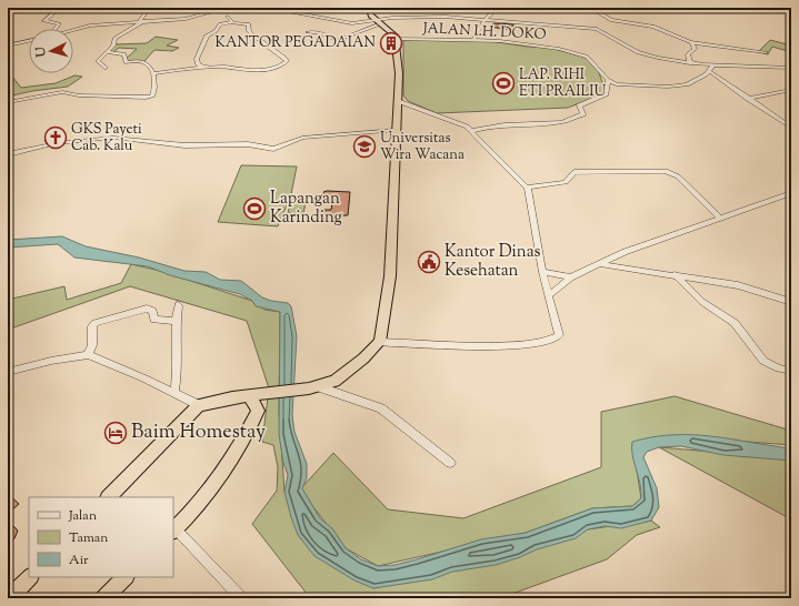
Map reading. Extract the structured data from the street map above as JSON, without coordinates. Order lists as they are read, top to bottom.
{
  "streets": {
    "street": ["JALAN I.H. DOKO"]
  },
  "places": {
    "building": ["KANTOR PEGADAIAN"],
    "sports": ["LAP. RIHI ETI PRAILIU", "Lapangan Karinding"],
    "church": ["GKS Payeti Cab. Kalu"],
    "school or university": ["Universitas Wira Wacana"],
    "public building": ["Kantor Dinas Kesehatan"],
    "hotel": ["Baim Homestay"]
  },
  "legend": ["Jalan", "Taman", "Air"],
  "north": "left"
}
